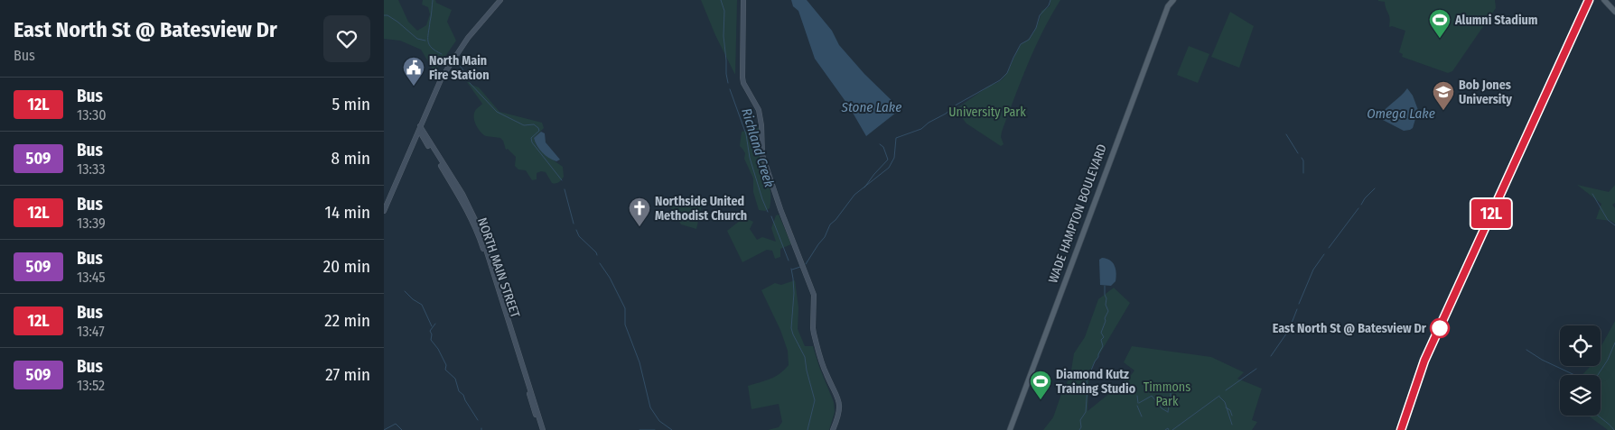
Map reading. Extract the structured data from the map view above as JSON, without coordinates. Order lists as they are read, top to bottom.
{
  "streets": {
    "main road": ["WADE HAMPTON BOULEVARD"],
    "street": ["NORTH MAIN STREET"]
  },
  "water": ["Stone Lake", "Omega Lake", "Richland Creek"],
  "parks": ["University Park", "Timmons Park"],
  "places": {
    "sports": ["Alumni Stadium", "Diamond Kutz Training Studio"],
    "public building": ["North Main Fire Station"],
    "school or university": ["Bob Jones University"],
    "church": ["Northside United Methodist Church"],
    "other": ["East North St @ Batesview Dr"]
  },
  "lines": ["bus line 12L"],
  "page": {
    "heading": ["East North St @ Batesview Dr", "Bus"],
    "on_map": "12L",
    "list": [
      {
        "mark": "12L",
        "name": "Bus",
        "note": "13:30",
        "value": "5 min"
      },
      {
        "mark": "509",
        "name": "Bus",
        "note": "13:33",
        "value": "8 min"
      },
      {
        "mark": "12L",
        "name": "Bus",
        "note": "13:39",
        "value": "14 min"
      },
      {
        "mark": "509",
        "name": "Bus",
        "note": "13:45",
        "value": "20 min"
      },
      {
        "mark": "12L",
        "name": "Bus",
        "note": "13:47",
        "value": "22 min"
      },
      {
        "mark": "509",
        "name": "Bus",
        "note": "13:52",
        "value": "27 min"
      }
    ]
  }
}
